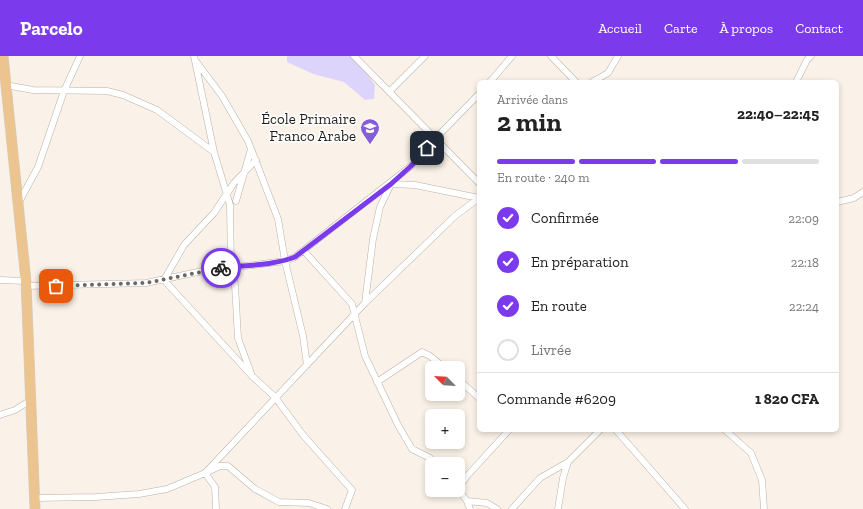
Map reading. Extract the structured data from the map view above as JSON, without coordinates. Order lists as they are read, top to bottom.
{
  "places": {
    "school or university": ["École Primaire Franco Arabe"]
  },
  "north": "top left",
  "page": {
    "header": "Parcelo",
    "nav": [
      "Accueil",
      "Carte",
      "À propos",
      "Contact"
    ],
    "heading": ["2 min", "Arrivée dans", "22:40–22:45"],
    "panel": ["Commande #6209", "1 820 CFA"],
    "bar": "En route · 240 m",
    "list": [
      ["Confirmée", "22:09"],
      ["En préparation", "22:18"],
      ["En route", "22:24"],
      "Livrée"
    ],
    "map_buttons": ["+", "−"]
  }
}
